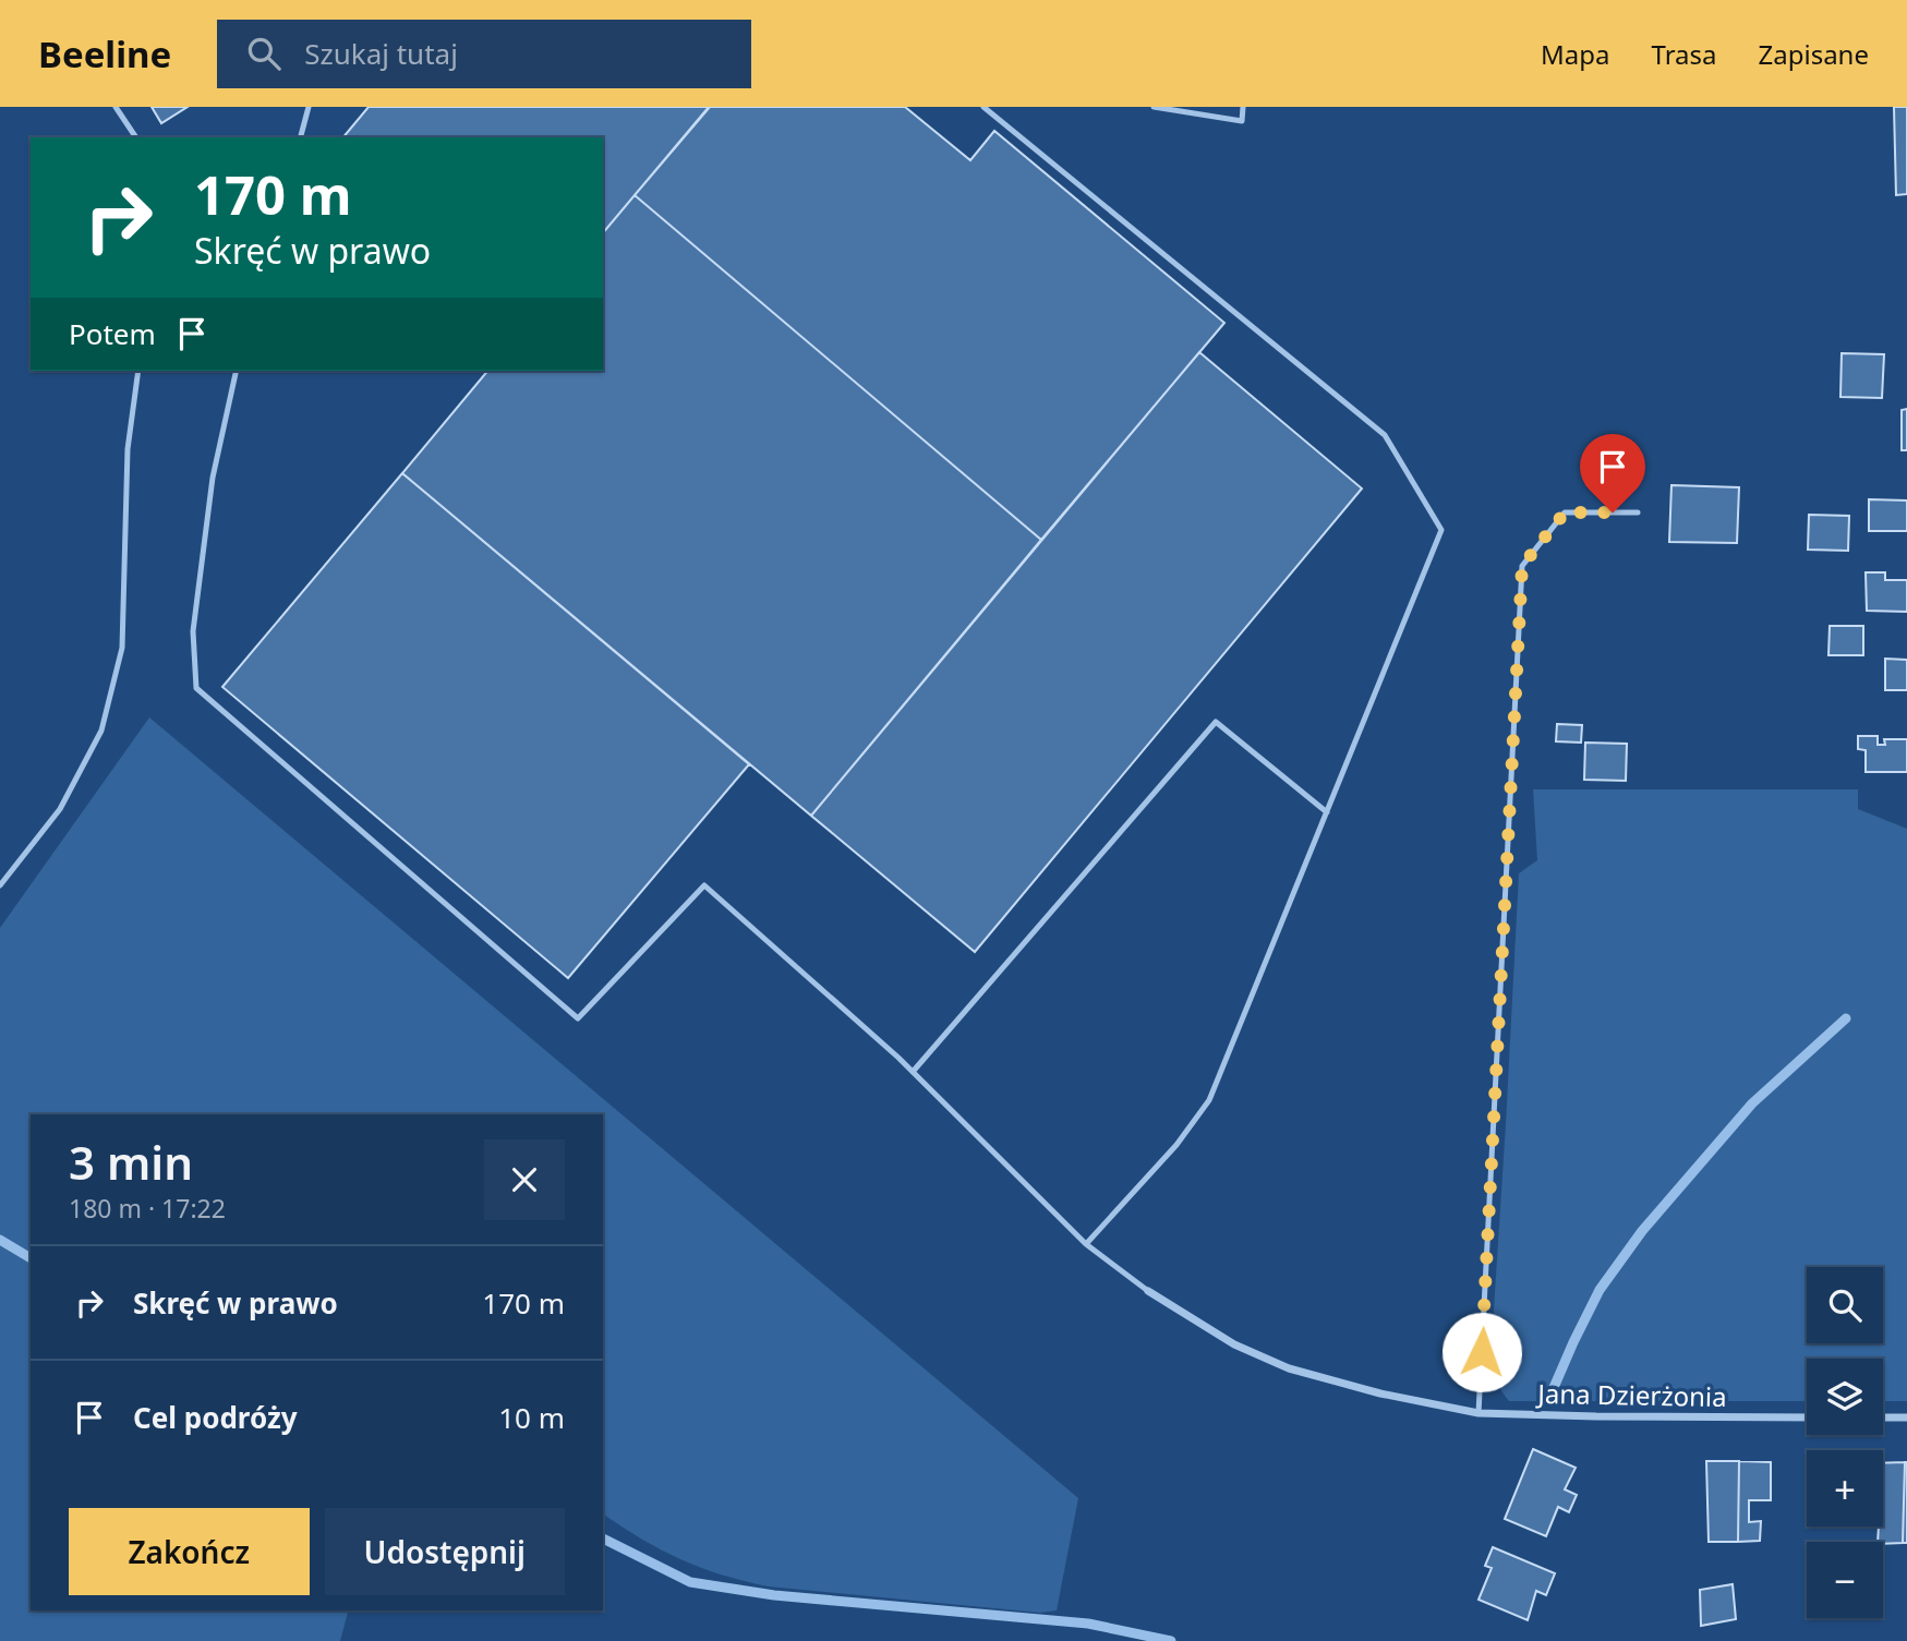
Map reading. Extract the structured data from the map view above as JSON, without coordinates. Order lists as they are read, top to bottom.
{
  "streets": {
    "street": ["Jana Dzierżonia"]
  },
  "page": {
    "header": "Beeline",
    "search": "Szukaj tutaj",
    "nav": ["Mapa", "Trasa", "Zapisane"],
    "turn": ["170 m", "Skręć w prawo"],
    "then": "Potem",
    "heading": ["3 min", "180 m · 17:22"],
    "list": [
      {
        "name": "Skręć w prawo",
        "value": "170 m"
      },
      {
        "name": "Cel podróży",
        "value": "10 m"
      }
    ],
    "map_buttons": ["+", "−"],
    "buttons": ["Zakończ", "Udostępnij"]
  }
}
